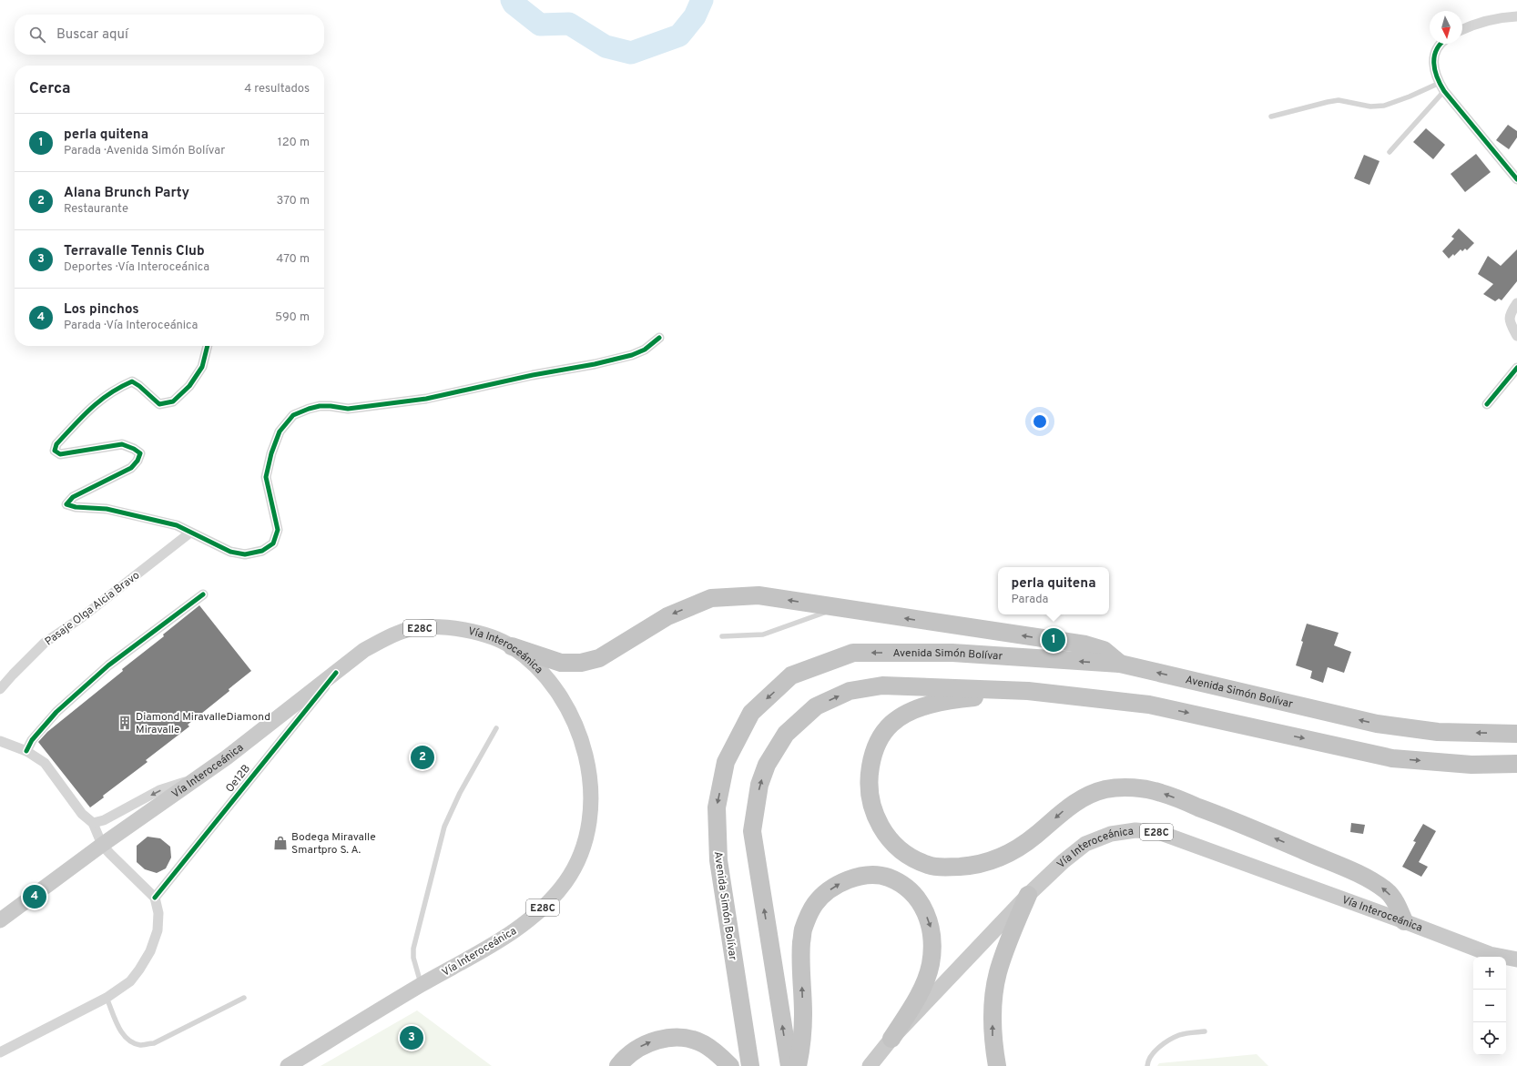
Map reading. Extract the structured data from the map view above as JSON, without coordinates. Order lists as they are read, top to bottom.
{
  "streets": {
    "highway": ["Avenida Simón Bolívar"],
    "main road": ["E28C", "Vía Interoceánica"],
    "street": ["Pasaje Olga Alcia Bravo", "Oe12B"]
  },
  "crossings": [
    ["Vía Interoceánica", "Oe12B"]
  ],
  "places": {
    "building": ["Diamond MiravalleDiamond Miravalle"],
    "shop": ["Bodega Miravalle Smartpro S. A."]
  },
  "north": "bottom",
  "page": {
    "search": "Buscar aquí",
    "heading": ["Cerca", "4 resultados"],
    "list": [
      {
        "mark": "1",
        "name": "perla quitena",
        "note": "Parada · Avenida Simón Bolívar",
        "value": "120 m"
      },
      {
        "mark": "2",
        "name": "Alana Brunch Party",
        "note": "Restaurante",
        "value": "370 m"
      },
      {
        "mark": "3",
        "name": "Terravalle Tennis Club",
        "note": "Deportes · Vía Interoceánica",
        "value": "470 m"
      },
      {
        "mark": "4",
        "name": "Los pinchos",
        "note": "Parada · Vía Interoceánica",
        "value": "590 m"
      }
    ],
    "popup": ["perla quitena", "Parada"],
    "pins": [
      "1",
      "2",
      "4",
      "3"
    ],
    "map_buttons": ["+", "−"]
  }
}
